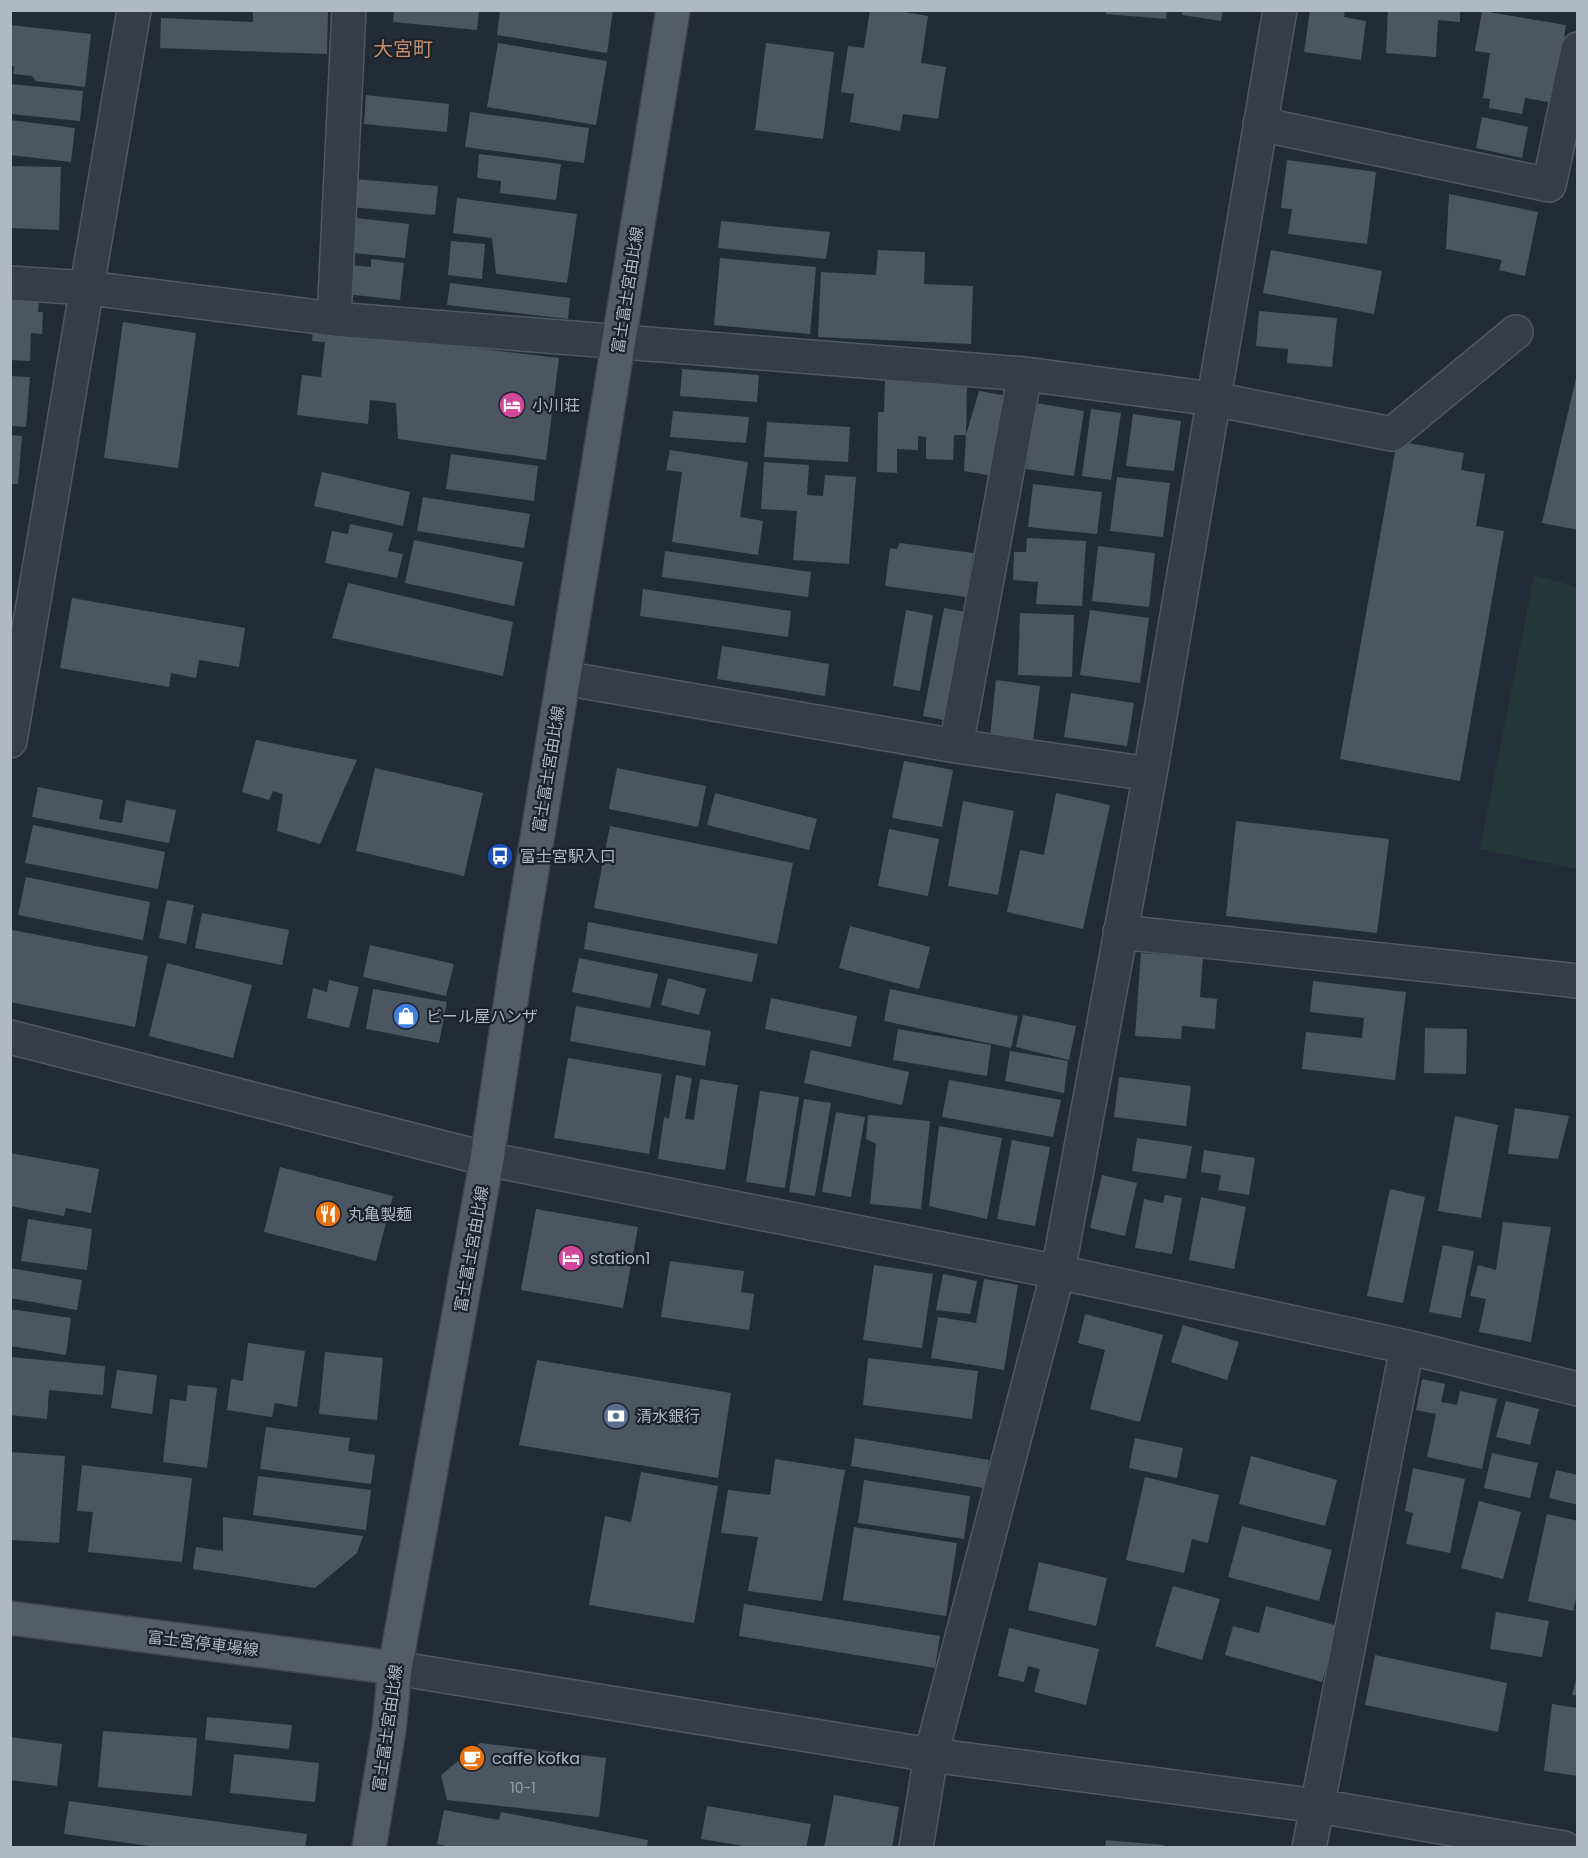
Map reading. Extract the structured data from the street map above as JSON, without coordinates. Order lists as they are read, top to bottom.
{
  "streets": {
    "main road": ["富士富士宮由比線", "富士宮停車場線"]
  },
  "crossings": [
    ["富士富士宮由比線", "富士宮停車場線"]
  ],
  "districts": ["大宮町"],
  "places": {
    "hotel": ["小川荘", "station1"],
    "bus stop": ["富士宮駅入口"],
    "shop": ["ビール屋ハンザ"],
    "restaurant": ["丸亀製麺"],
    "bank": ["清水銀行"],
    "cafe": ["caffe kofka"]
  },
  "house_numbers": ["10-1"]
}
